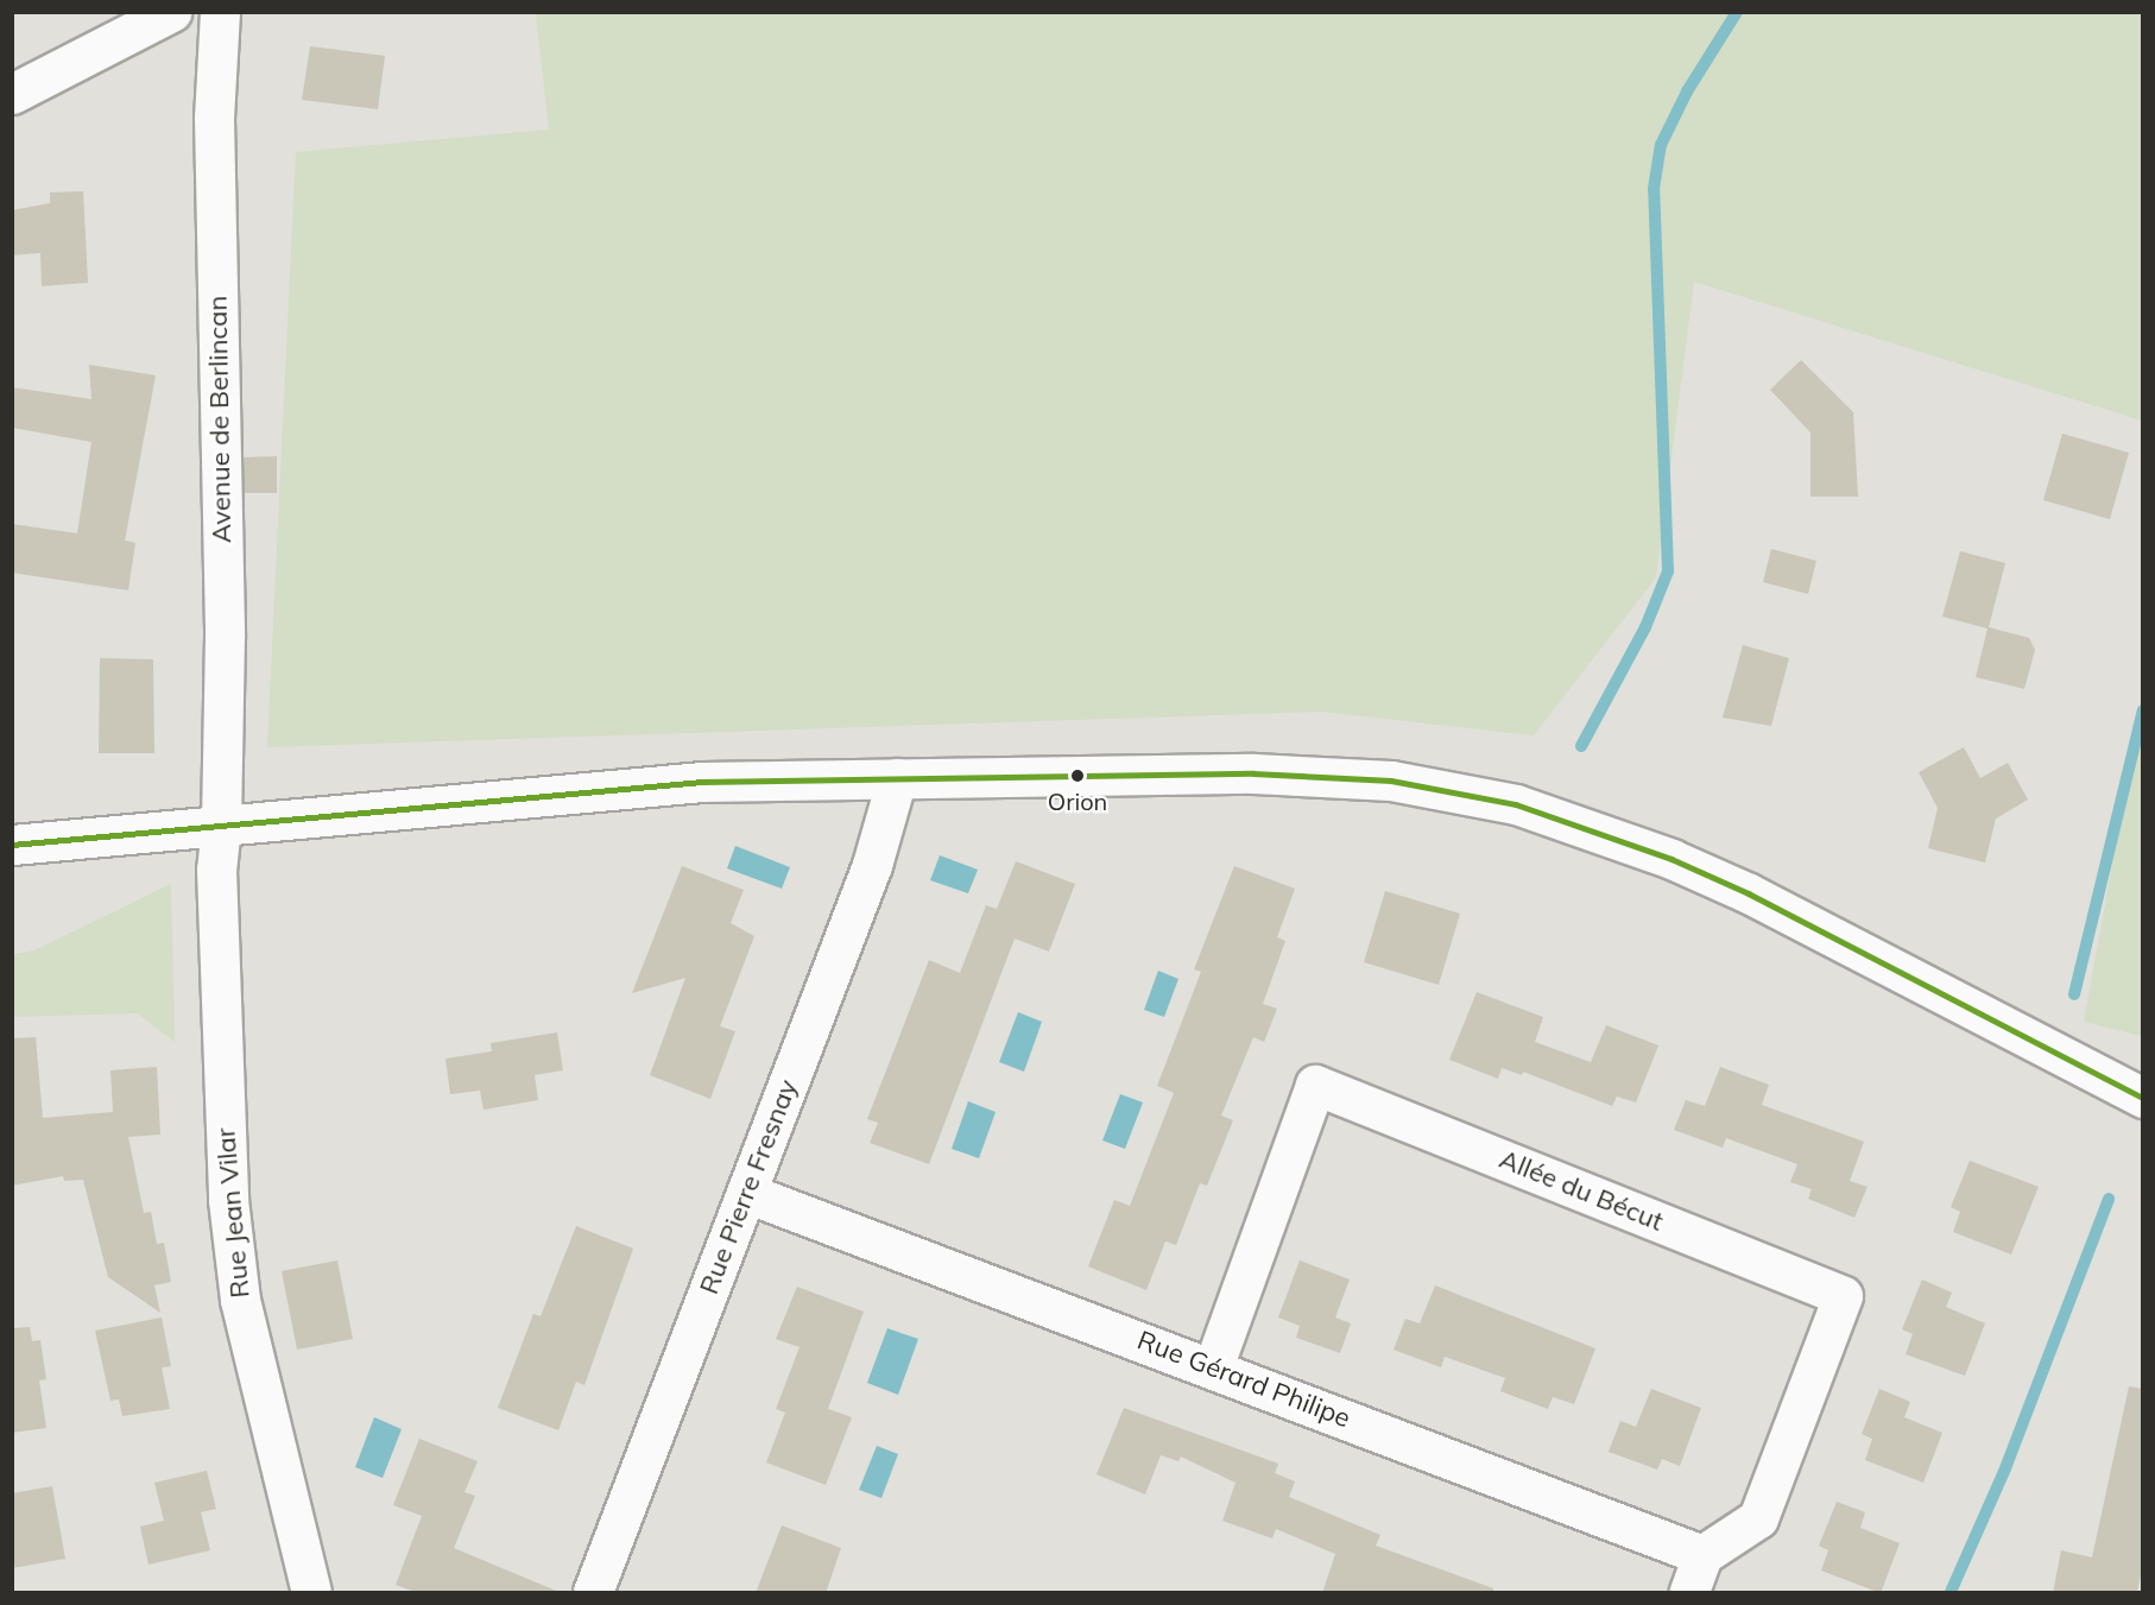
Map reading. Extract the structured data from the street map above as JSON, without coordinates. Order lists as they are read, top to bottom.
{
  "streets": {
    "street": [
      "Avenue de Berlincan",
      "Rue Pierre Fresnay",
      "Allée du Bécut",
      "Rue Jean Vilar",
      "Rue Gérard Philipe"
    ]
  },
  "crossings": [
    ["Avenue de Berlincan", "Rue Jean Vilar"],
    ["Rue Pierre Fresnay", "Rue Gérard Philipe"],
    ["Allée du Bécut", "Rue Gérard Philipe"]
  ],
  "places": ["Orion"]
}
